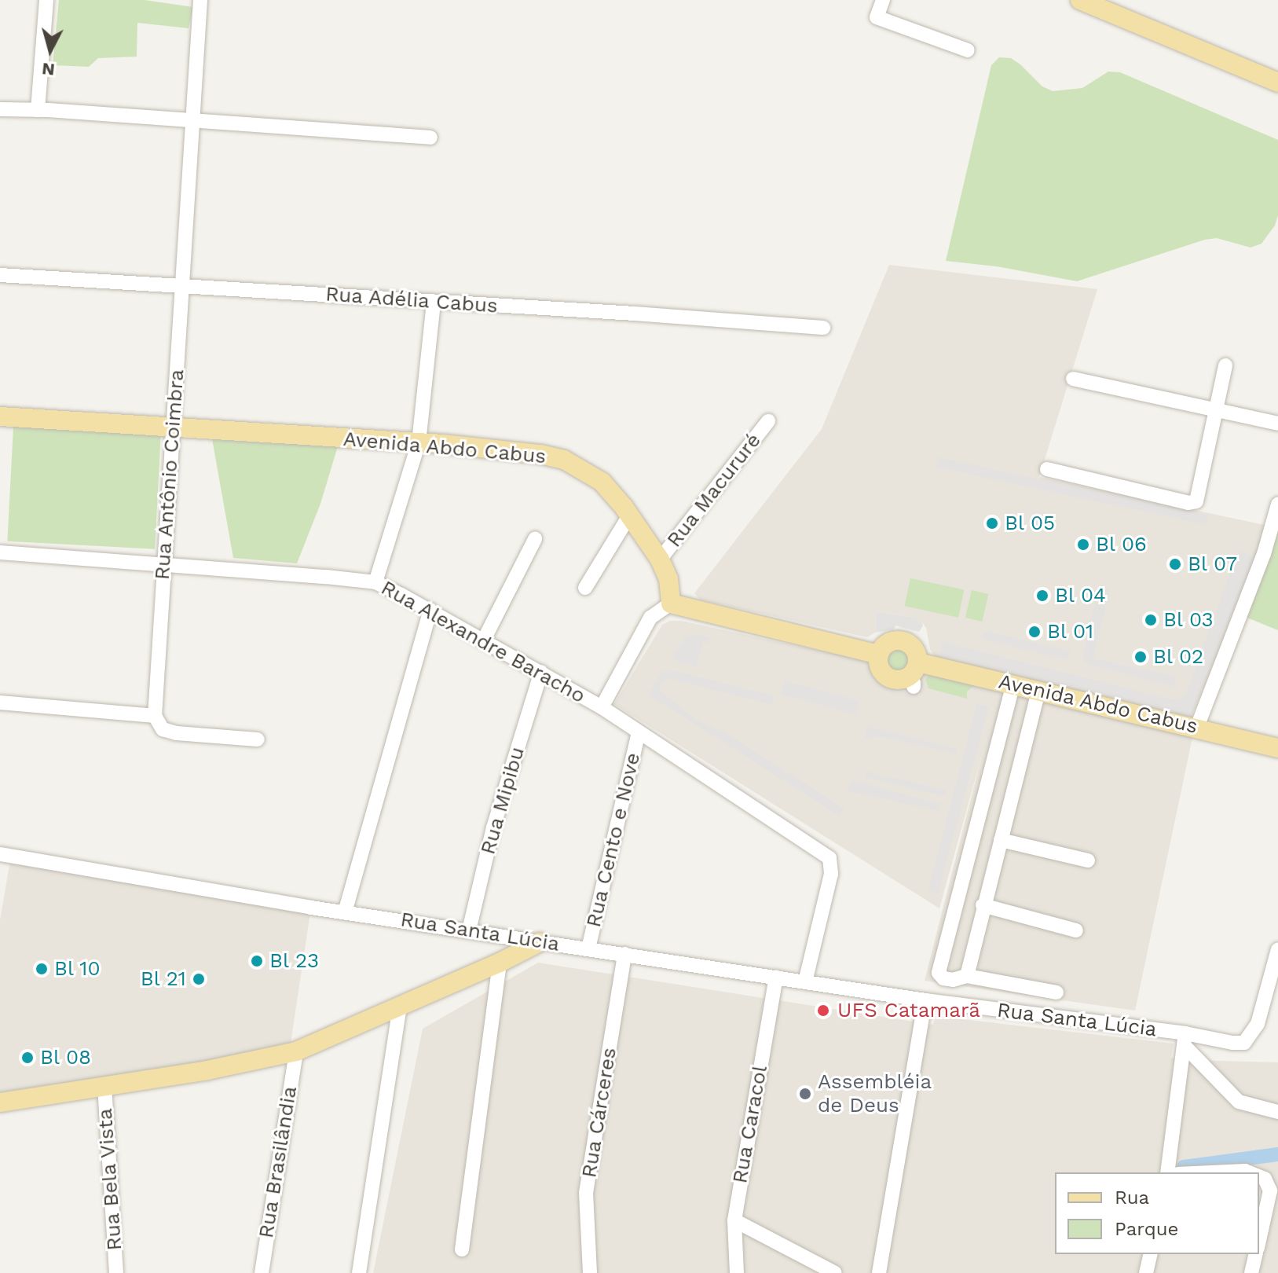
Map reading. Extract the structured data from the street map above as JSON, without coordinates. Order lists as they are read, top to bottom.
{
  "streets": {
    "main road": ["Avenida Abdo Cabus"],
    "street": [
      "Rua Adélia Cabus",
      "Rua Antônio Coimbra",
      "Rua Macururé",
      "Rua Alexandre Baracho",
      "Rua Mipibu",
      "Rua Cento e Nove",
      "Rua Santa Lúcia",
      "Rua Cárceres",
      "Rua Caracol",
      "Rua Brasilândia",
      "Rua Bela Vista"
    ]
  },
  "crossings": [
    ["Rua Adélia Cabus", "Rua Antônio Coimbra"],
    ["Avenida Abdo Cabus", "Rua Antônio Coimbra"],
    ["Avenida Abdo Cabus", "Rua Macururé"],
    ["Rua Antônio Coimbra", "Rua Alexandre Baracho"],
    ["Rua Alexandre Baracho", "Rua Mipibu"],
    ["Rua Alexandre Baracho", "Rua Cento e Nove"],
    ["Rua Alexandre Baracho", "Rua Santa Lúcia"],
    ["Rua Mipibu", "Rua Santa Lúcia"],
    ["Rua Cento e Nove", "Rua Santa Lúcia"],
    ["Rua Santa Lúcia", "Rua Cárceres"],
    ["Rua Santa Lúcia", "Rua Caracol"]
  ],
  "places": [
    "Bl 05",
    "Bl 06",
    "Bl 07",
    "Bl 04",
    "Bl 03",
    "Bl 01",
    "Bl 02",
    "Bl 23",
    "Bl 10",
    "Bl 21",
    "UFS Catamarã",
    "Bl 08",
    "Assembléia de Deus"
  ],
  "legend": ["Rua", "Parque"],
  "north": "bottom"
}
